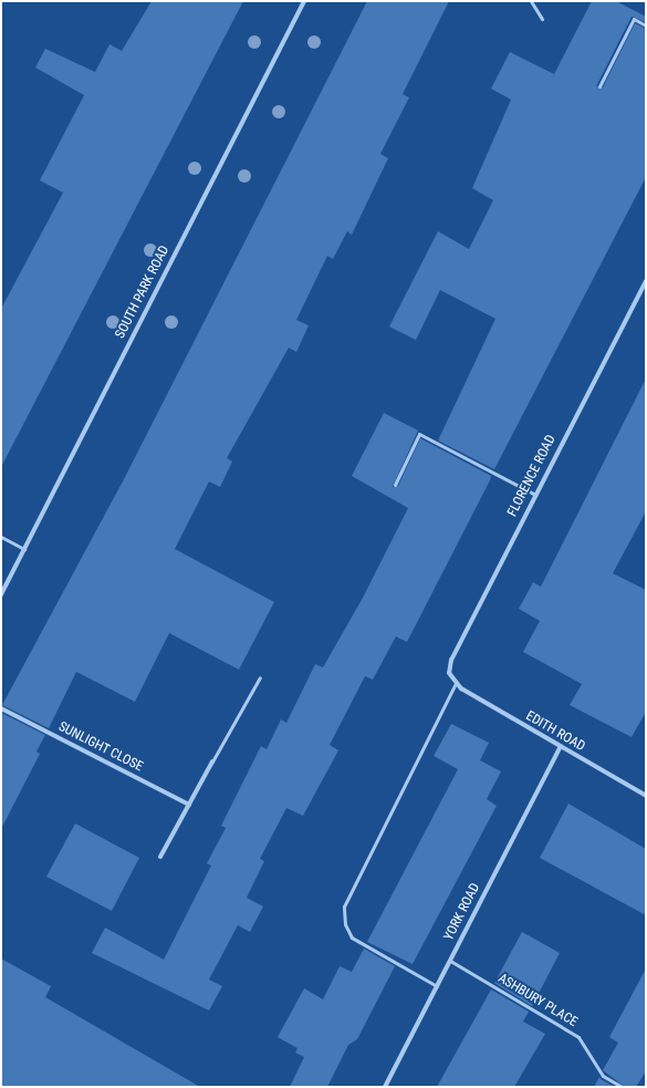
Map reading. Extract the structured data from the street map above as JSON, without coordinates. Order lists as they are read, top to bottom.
{
  "streets": {
    "street": [
      "SOUTH PARK ROAD",
      "FLORENCE ROAD",
      "EDITH ROAD",
      "SUNLIGHT CLOSE",
      "YORK ROAD"
    ],
    "lane": ["ASHBURY PLACE"]
  },
  "crossings": [
    ["FLORENCE ROAD", "EDITH ROAD"],
    ["EDITH ROAD", "YORK ROAD"],
    ["YORK ROAD", "ASHBURY PLACE"]
  ]
}
